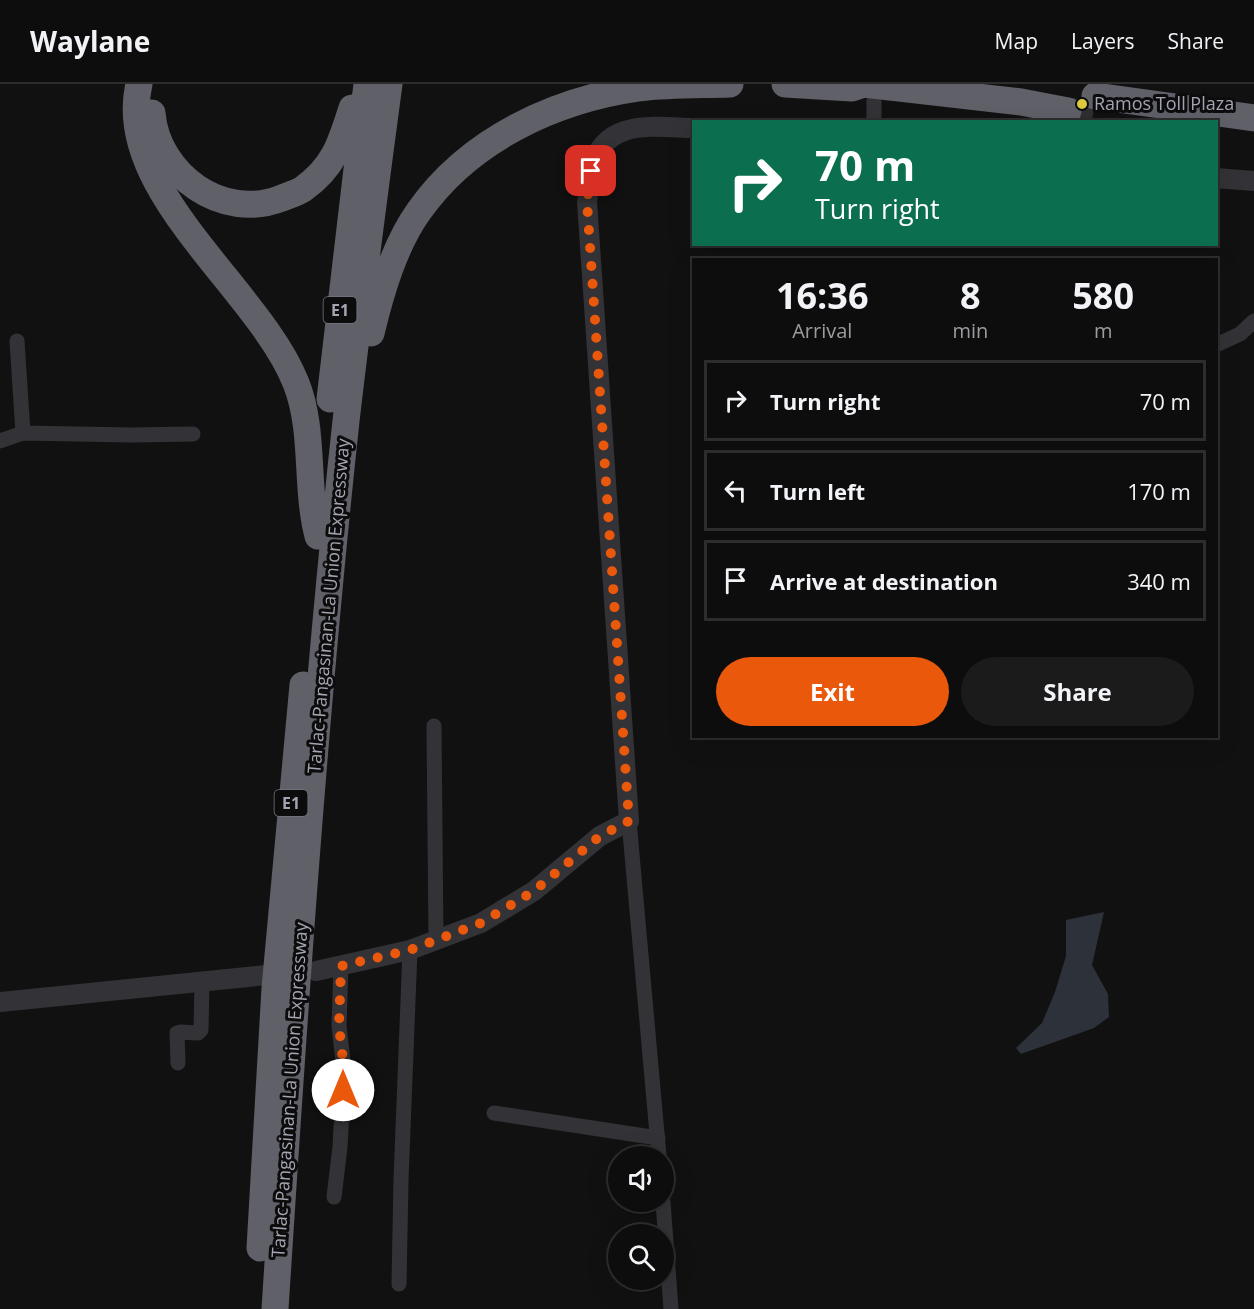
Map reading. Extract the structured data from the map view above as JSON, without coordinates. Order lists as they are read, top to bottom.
{
  "streets": {
    "highway": ["E1", "Tarlac-Pangasinan-La Union Expressway"]
  },
  "places": ["Ramos Toll Plaza"],
  "page": {
    "header": "Waylane",
    "nav": ["Map", "Layers", "Share"],
    "turn": ["70 m", "Turn right"],
    "eta": [
      "16:36",
      "Arrival",
      "8",
      "min",
      "580",
      "m"
    ],
    "list": [
      {
        "name": "Turn right",
        "value": "70 m"
      },
      {
        "name": "Turn left",
        "value": "170 m"
      },
      {
        "name": "Arrive at destination",
        "value": "340 m"
      }
    ],
    "buttons": ["Exit", "Share"]
  }
}
